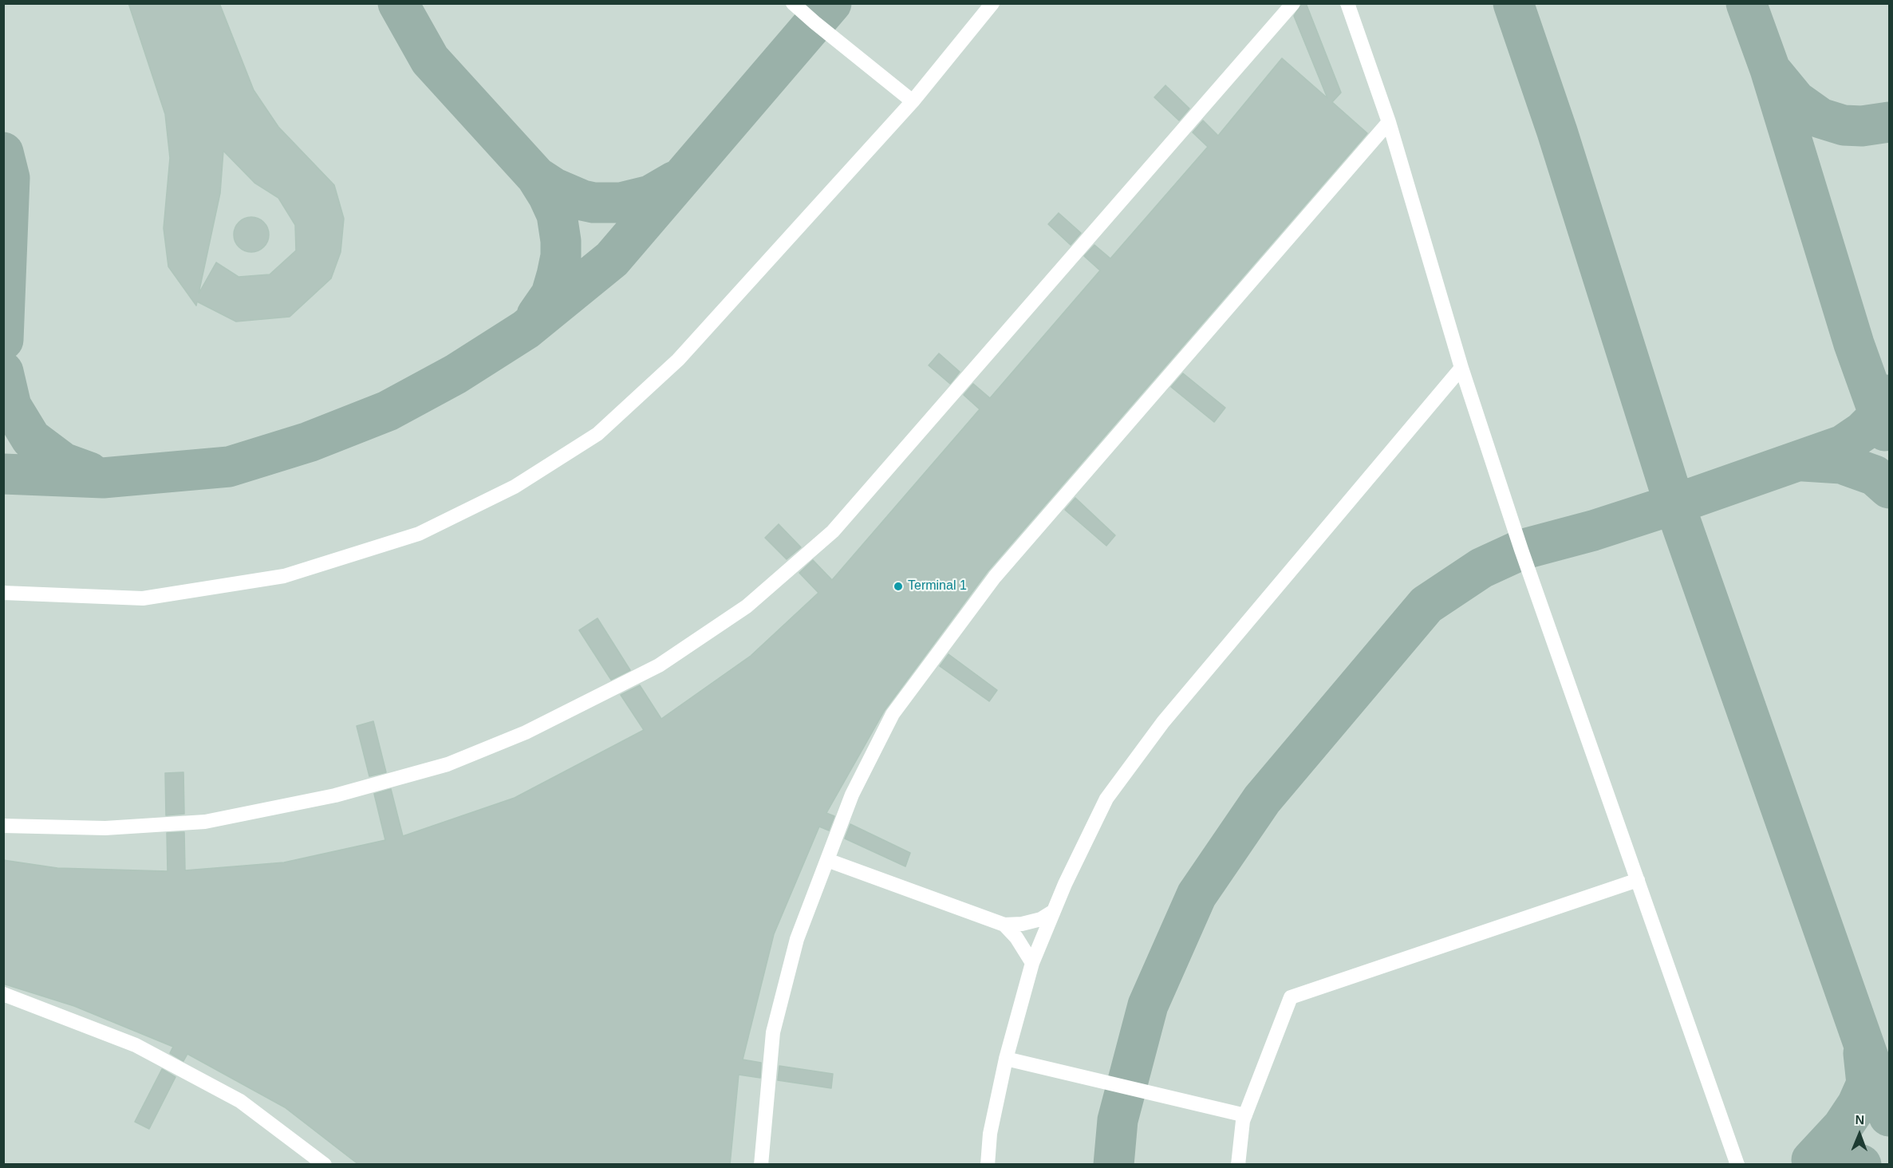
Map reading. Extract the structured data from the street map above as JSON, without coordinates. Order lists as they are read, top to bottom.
{
  "places": ["Terminal 1"],
  "north": "top"
}
